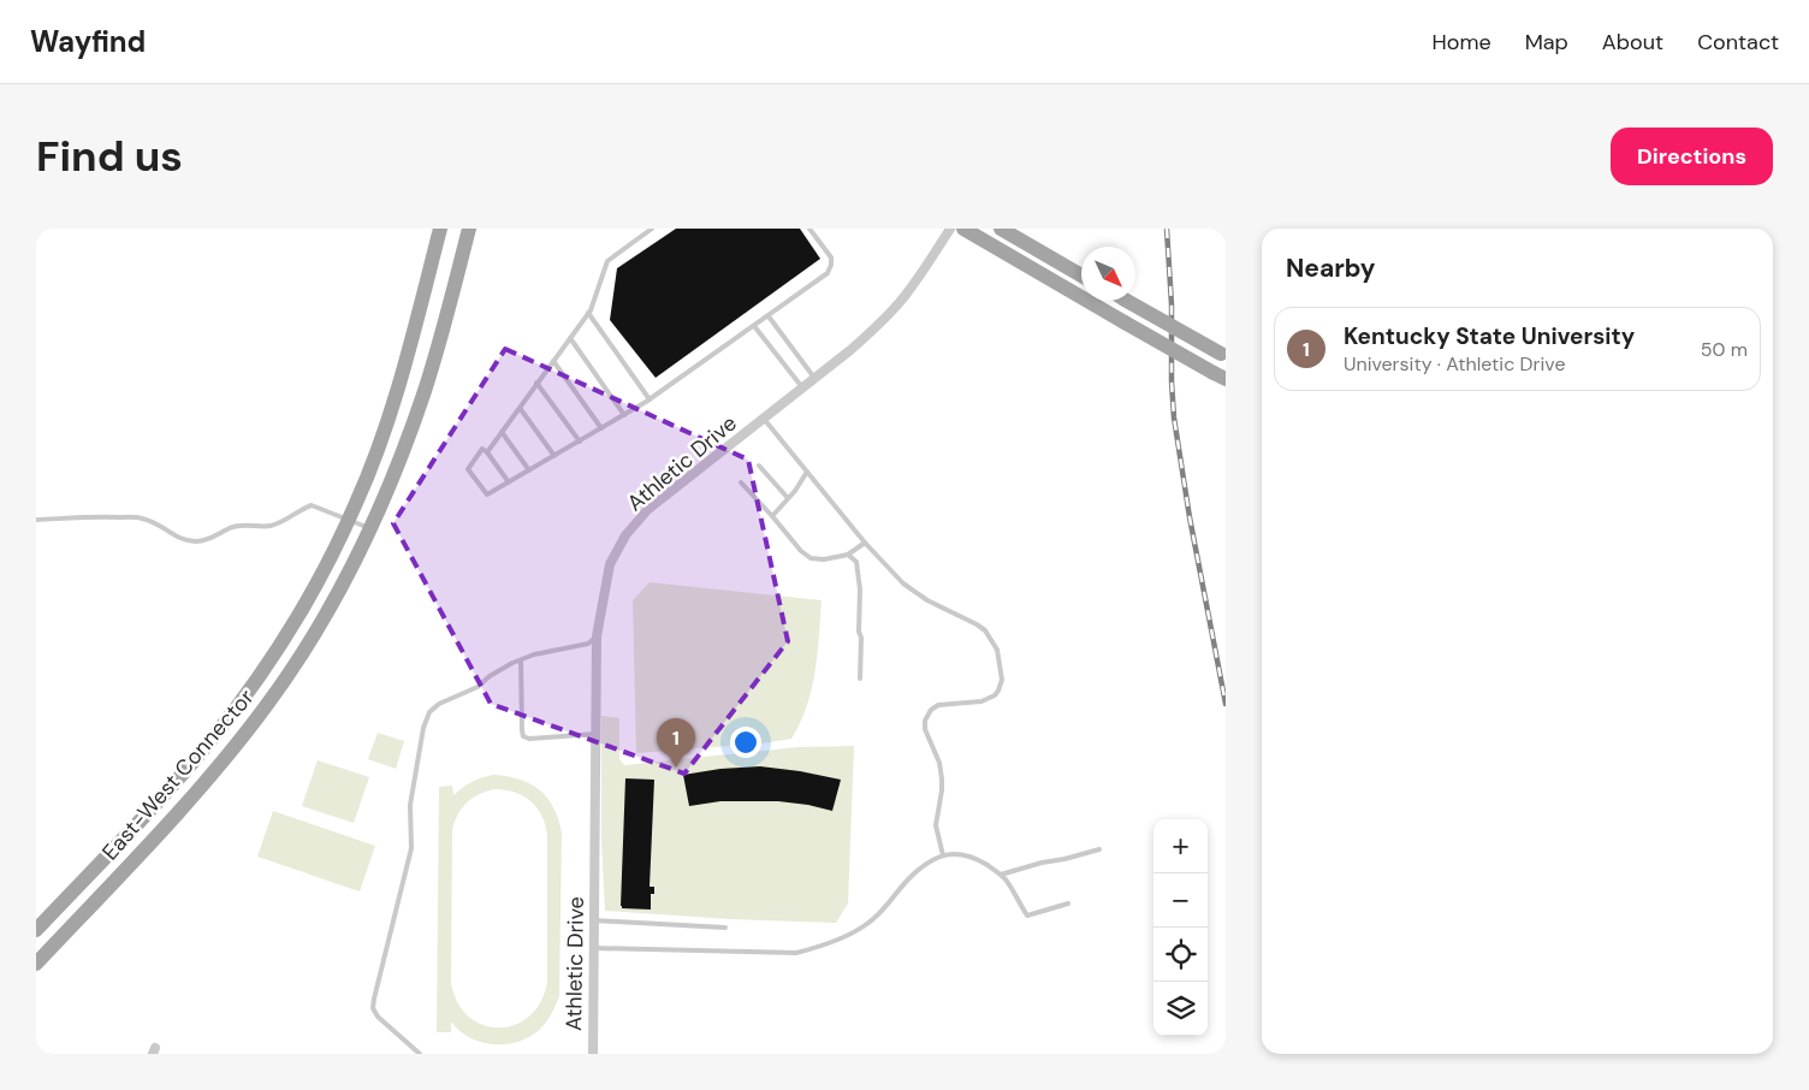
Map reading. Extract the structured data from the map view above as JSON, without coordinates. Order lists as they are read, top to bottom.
{
  "streets": {
    "main road": ["East-West Connector"],
    "street": ["Athletic Drive"]
  },
  "north": "bottom right",
  "page": {
    "header": "Wayfind",
    "nav": [
      "Home",
      "Map",
      "About",
      "Contact"
    ],
    "buttons": "Directions",
    "title": "Find us",
    "heading": "Nearby",
    "list": [
      {
        "mark": "1",
        "name": "Kentucky State University",
        "note": "University · Athletic Drive",
        "value": "50 m"
      }
    ],
    "pins": "1",
    "map_buttons": ["+", "−"]
  }
}
